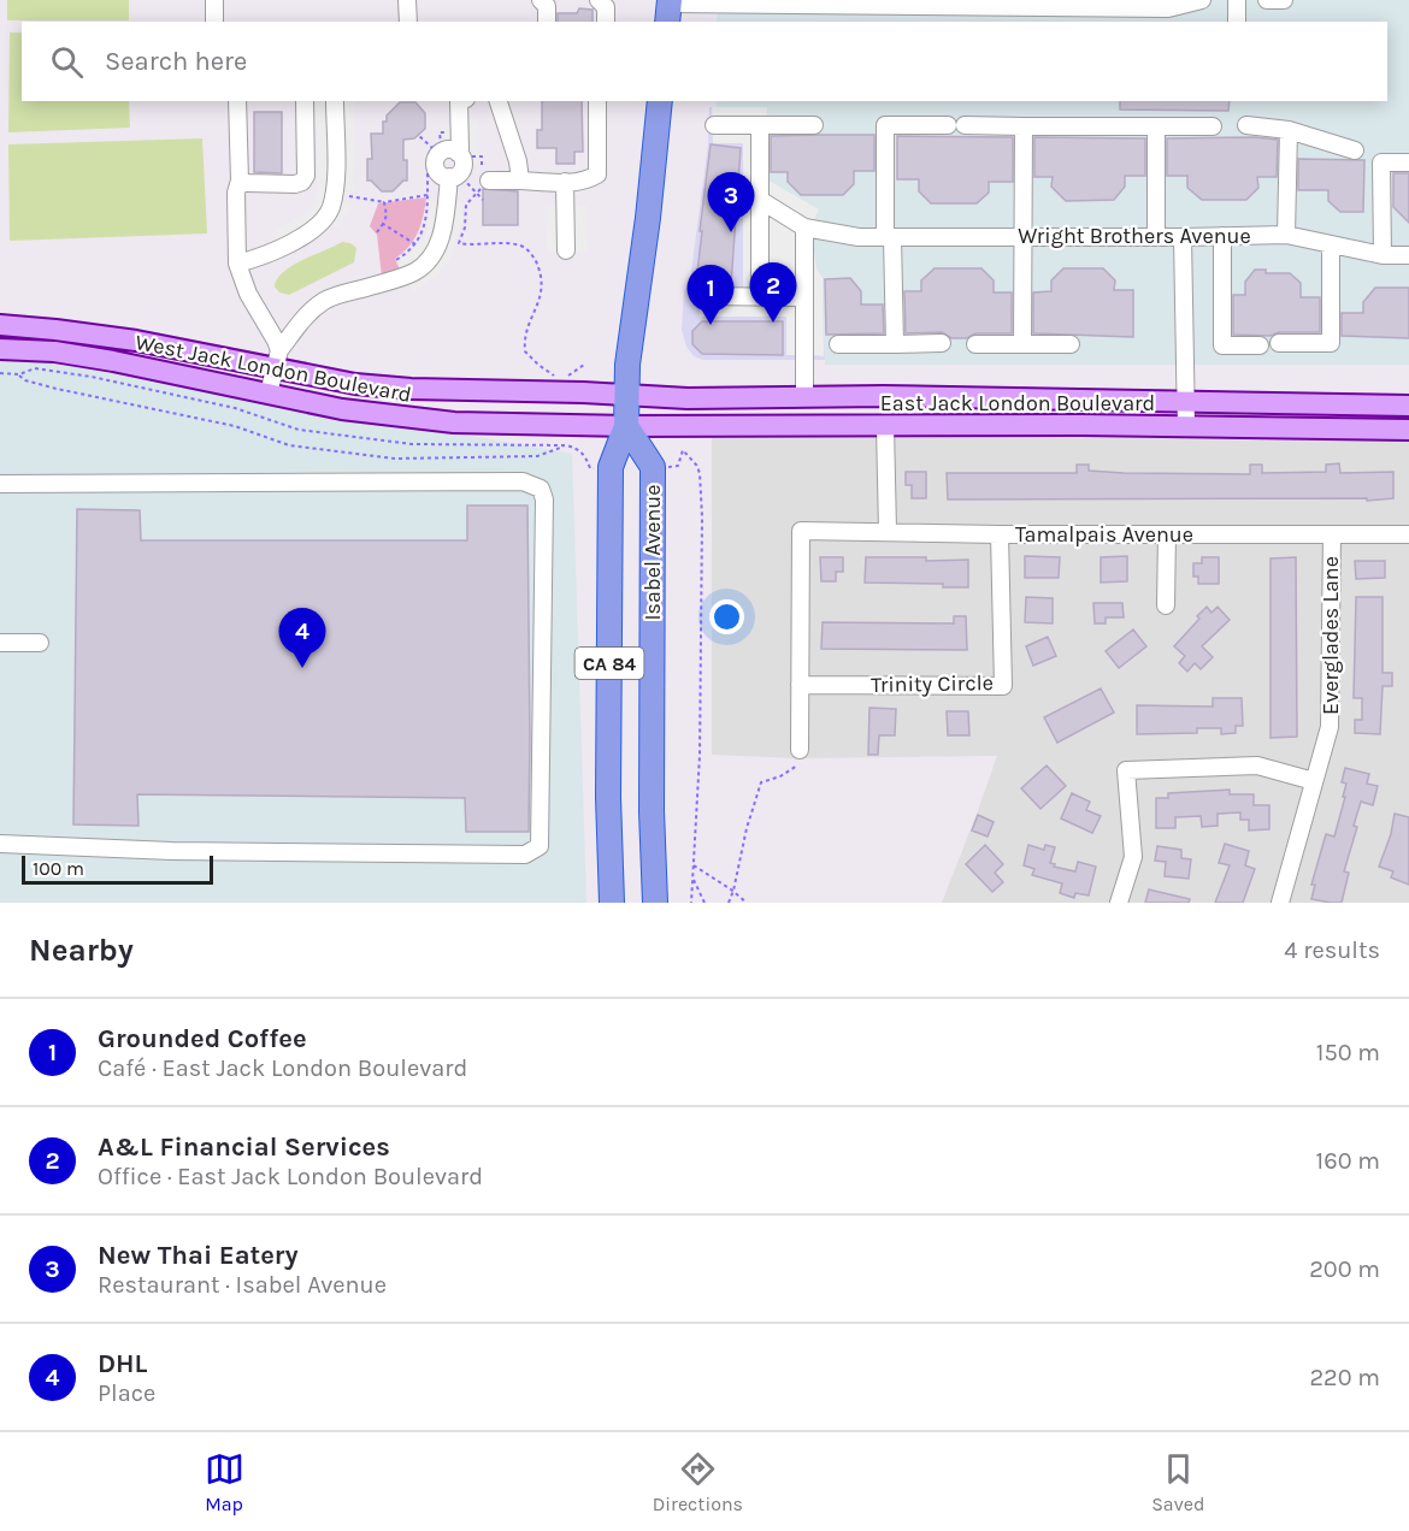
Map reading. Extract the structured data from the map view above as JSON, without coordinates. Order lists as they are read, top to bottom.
{
  "streets": {
    "highway": ["Isabel Avenue", "CA 84"],
    "main road": ["West Jack London Boulevard", "East Jack London Boulevard"],
    "street": [
      "Wright Brothers Avenue",
      "Tamalpais Avenue",
      "Everglades Lane",
      "Trinity Circle"
    ]
  },
  "crossings": [
    ["West Jack London Boulevard", "East Jack London Boulevard"],
    ["West Jack London Boulevard", "Isabel Avenue"],
    ["East Jack London Boulevard", "Isabel Avenue"],
    ["Tamalpais Avenue", "Everglades Lane"],
    ["Tamalpais Avenue", "Trinity Circle"]
  ],
  "scale_bar": "100 m",
  "page": {
    "search": "Search here",
    "pins": [
      "3",
      "2",
      "1",
      "4"
    ],
    "scale": "100 m",
    "heading": ["Nearby", "4 results"],
    "list": [
      {
        "mark": "1",
        "name": "Grounded Coffee",
        "note": "Café · East Jack London Boulevard",
        "value": "150 m"
      },
      {
        "mark": "2",
        "name": "A&L Financial Services",
        "note": "Office · East Jack London Boulevard",
        "value": "160 m"
      },
      {
        "mark": "3",
        "name": "New Thai Eatery",
        "note": "Restaurant · Isabel Avenue",
        "value": "200 m"
      },
      {
        "mark": "4",
        "name": "DHL",
        "note": "Place",
        "value": "220 m"
      }
    ],
    "nav": ["Map", "Directions", "Saved"]
  }
}
